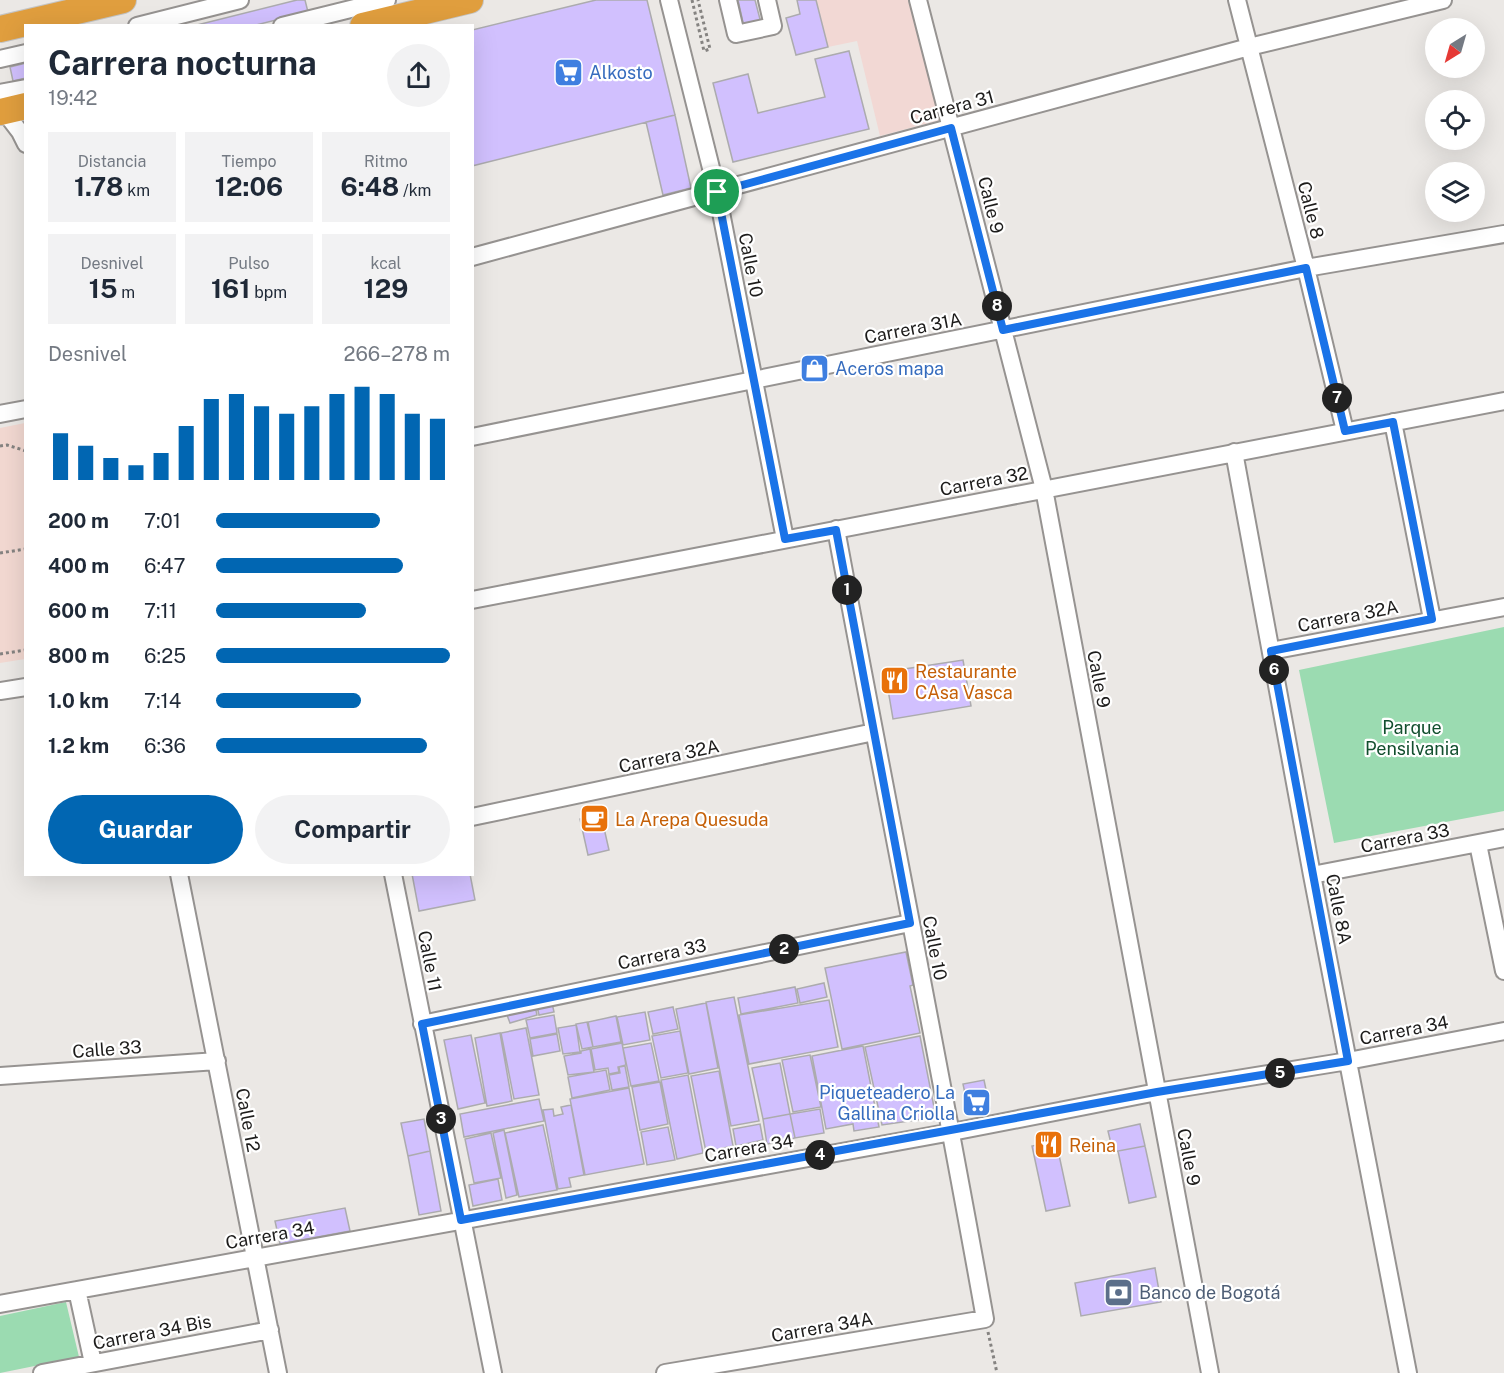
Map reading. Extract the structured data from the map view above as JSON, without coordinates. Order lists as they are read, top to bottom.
{
  "streets": {
    "street": [
      "Carrera 31",
      "Calle 9",
      "Calle 8",
      "Calle 10",
      "Carrera 31A",
      "Carrera 32",
      "Carrera 32A",
      "Carrera 33",
      "Calle 8A",
      "Calle 11",
      "Carrera 34",
      "Calle 33",
      "Calle 12",
      "Carrera 34A",
      "Carrera 34 Bis"
    ]
  },
  "crossings": [
    ["Carrera 31", "Calle 9"],
    ["Carrera 31", "Calle 8"],
    ["Carrera 31", "Calle 10"],
    ["Calle 9", "Carrera 31A"],
    ["Calle 9", "Carrera 32"],
    ["Calle 9", "Carrera 34"],
    ["Calle 8", "Carrera 31A"],
    ["Calle 8", "Carrera 32"],
    ["Calle 10", "Carrera 31A"],
    ["Calle 10", "Carrera 32"],
    ["Calle 10", "Carrera 32A"],
    ["Calle 10", "Carrera 33"],
    ["Calle 10", "Carrera 34"],
    ["Calle 10", "Carrera 34A"],
    ["Carrera 32", "Calle 8A"],
    ["Carrera 32A", "Calle 8A"],
    ["Carrera 33", "Calle 8A"],
    ["Carrera 33", "Calle 11"],
    ["Calle 8A", "Carrera 34"],
    ["Calle 11", "Carrera 34"],
    ["Carrera 34", "Calle 12"],
    ["Calle 33", "Calle 12"],
    ["Calle 12", "Carrera 34 Bis"]
  ],
  "parks": ["Parque Pensilvania"],
  "places": {
    "supermarket": ["Alkosto", "Piqueteadero La Gallina Criolla"],
    "shop": ["Aceros mapa"],
    "restaurant": ["Restaurante CAsa Vasca", "Reina"],
    "cafe": ["La Arepa Quesuda"],
    "bank": ["Banco de Bogotá"]
  },
  "north": "bottom left",
  "page": {
    "heading": ["Carrera nocturna", "19:42"],
    "stats": [
      ["Distancia", "1.78 km"],
      ["Tiempo", "12:06"],
      ["Ritmo", "6:48 /km"],
      ["Desnivel", "15 m"],
      ["Pulso", "161 bpm"],
      ["kcal", "129"]
    ],
    "pins": [
      "8",
      "7",
      "1",
      "6",
      "2",
      "5",
      "3",
      "4"
    ],
    "chart": ["Desnivel", "266–278 m"],
    "list": [
      {
        "name": "200 m",
        "note": "7:01"
      },
      {
        "name": "400 m",
        "note": "6:47"
      },
      {
        "name": "600 m",
        "note": "7:11"
      },
      {
        "name": "800 m",
        "note": "6:25"
      },
      {
        "name": "1.0 km",
        "note": "7:14"
      },
      {
        "name": "1.2 km",
        "note": "6:36"
      }
    ],
    "buttons": ["Guardar", "Compartir"]
  }
}
